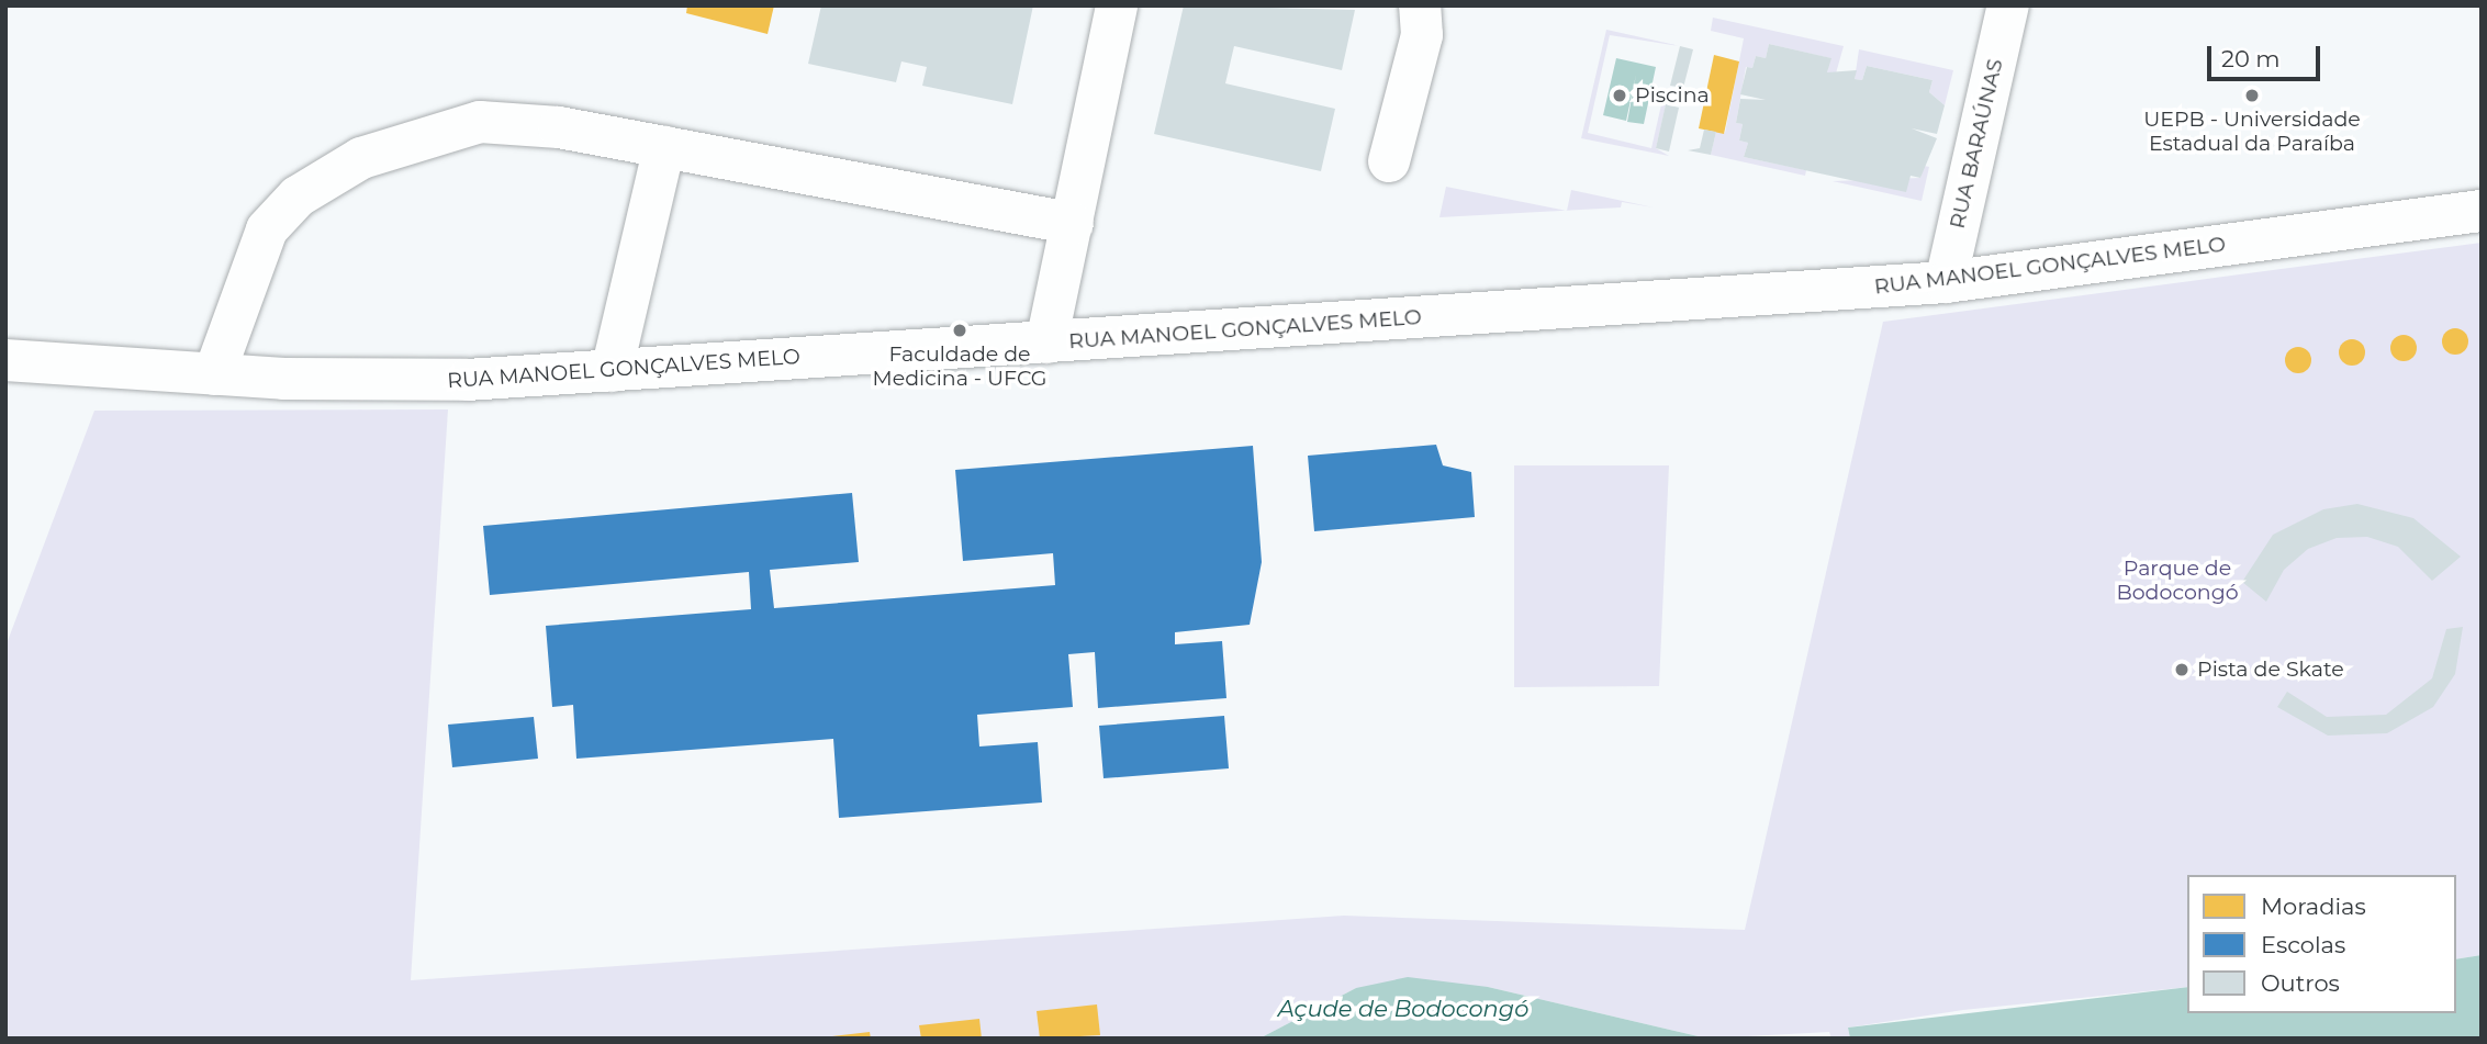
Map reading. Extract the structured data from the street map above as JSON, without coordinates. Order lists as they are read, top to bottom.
{
  "streets": {
    "street": ["RUA BARAÚNAS", "RUA MANOEL GONÇALVES MELO"]
  },
  "crossings": [
    ["RUA BARAÚNAS", "RUA MANOEL GONÇALVES MELO"]
  ],
  "water": ["Açude de Bodocongó"],
  "parks": ["Parque de Bodocongó"],
  "places": [
    "Piscina",
    "UEPB - Universidade Estadual da Paraíba",
    "Faculdade de Medicina - UFCG",
    "Pista de Skate"
  ],
  "legend": ["Moradias", "Escolas", "Outros"],
  "scale_bar": "20 m"
}
